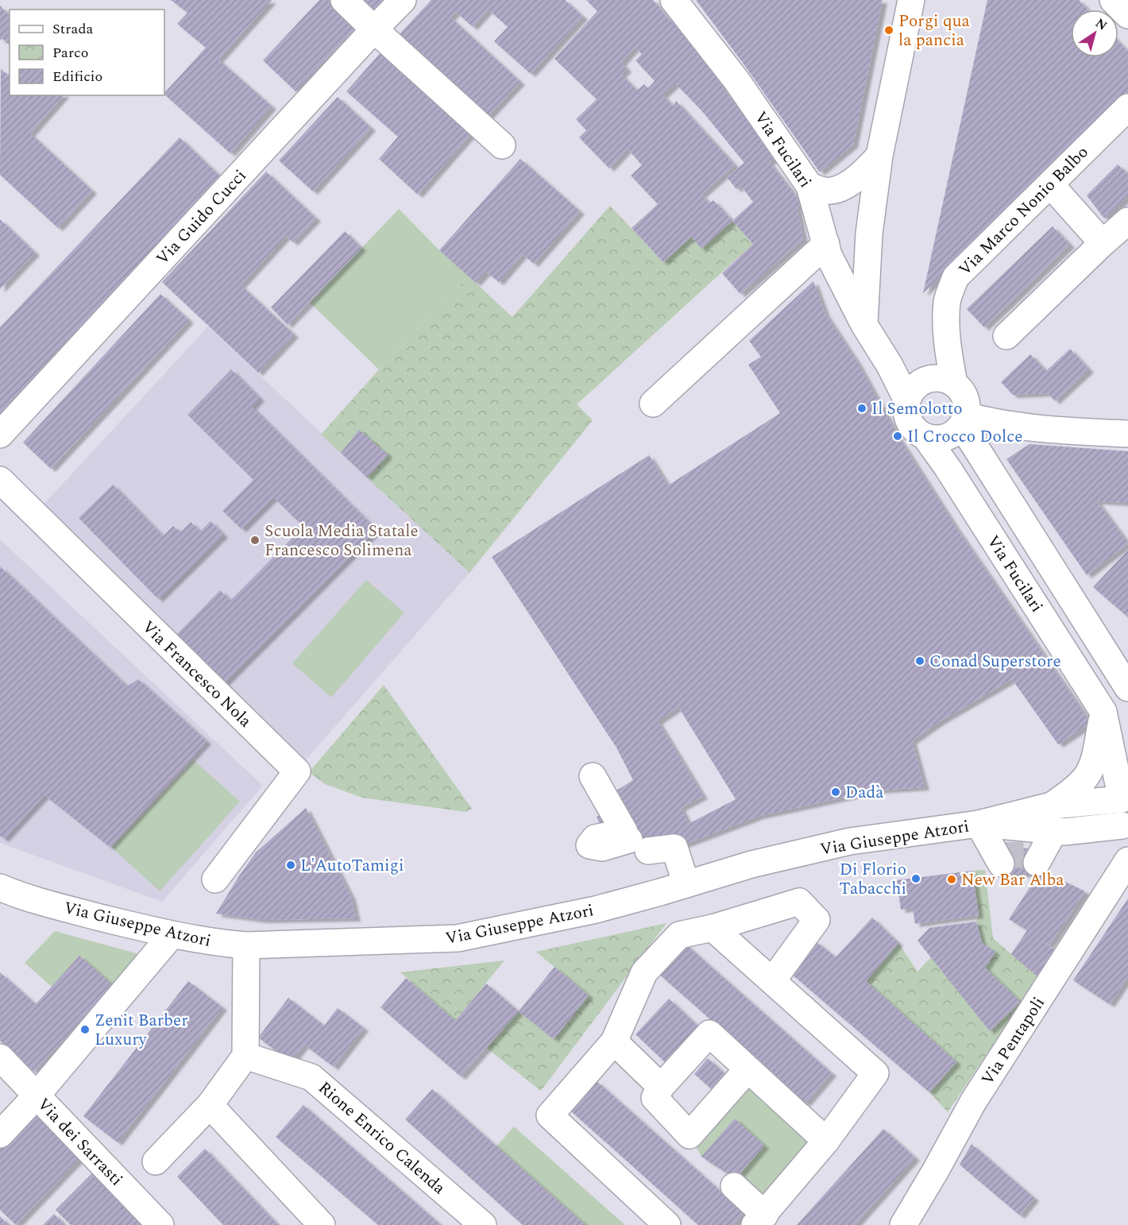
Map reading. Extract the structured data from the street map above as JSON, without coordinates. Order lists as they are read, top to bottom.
{
  "streets": {
    "street": [
      "Via Fucilari",
      "Via Marco Nonio Balbo",
      "Via Guido Cucci",
      "Via Francesco Nola",
      "Via Giuseppe Atzori",
      "Via Pentapoli",
      "Rione Enrico Calenda",
      "Via dei Sarrasti"
    ]
  },
  "crossings": [
    ["Via Fucilari", "Via Marco Nonio Balbo"],
    ["Via Fucilari", "Via Giuseppe Atzori"]
  ],
  "places": [
    "Porgi qua la pancia",
    "Il Semolotto",
    "Il Crocco Dolce",
    "Scuola Media Statale Francesco Solimena",
    "Conad Superstore",
    "Dadà",
    "L'AutoTamigi",
    "Di Florio Tabacchi",
    "New Bar Alba",
    "Zenit Barber Luxury"
  ],
  "legend": ["Strada", "Parco", "Edificio"],
  "north": "top right"
}
